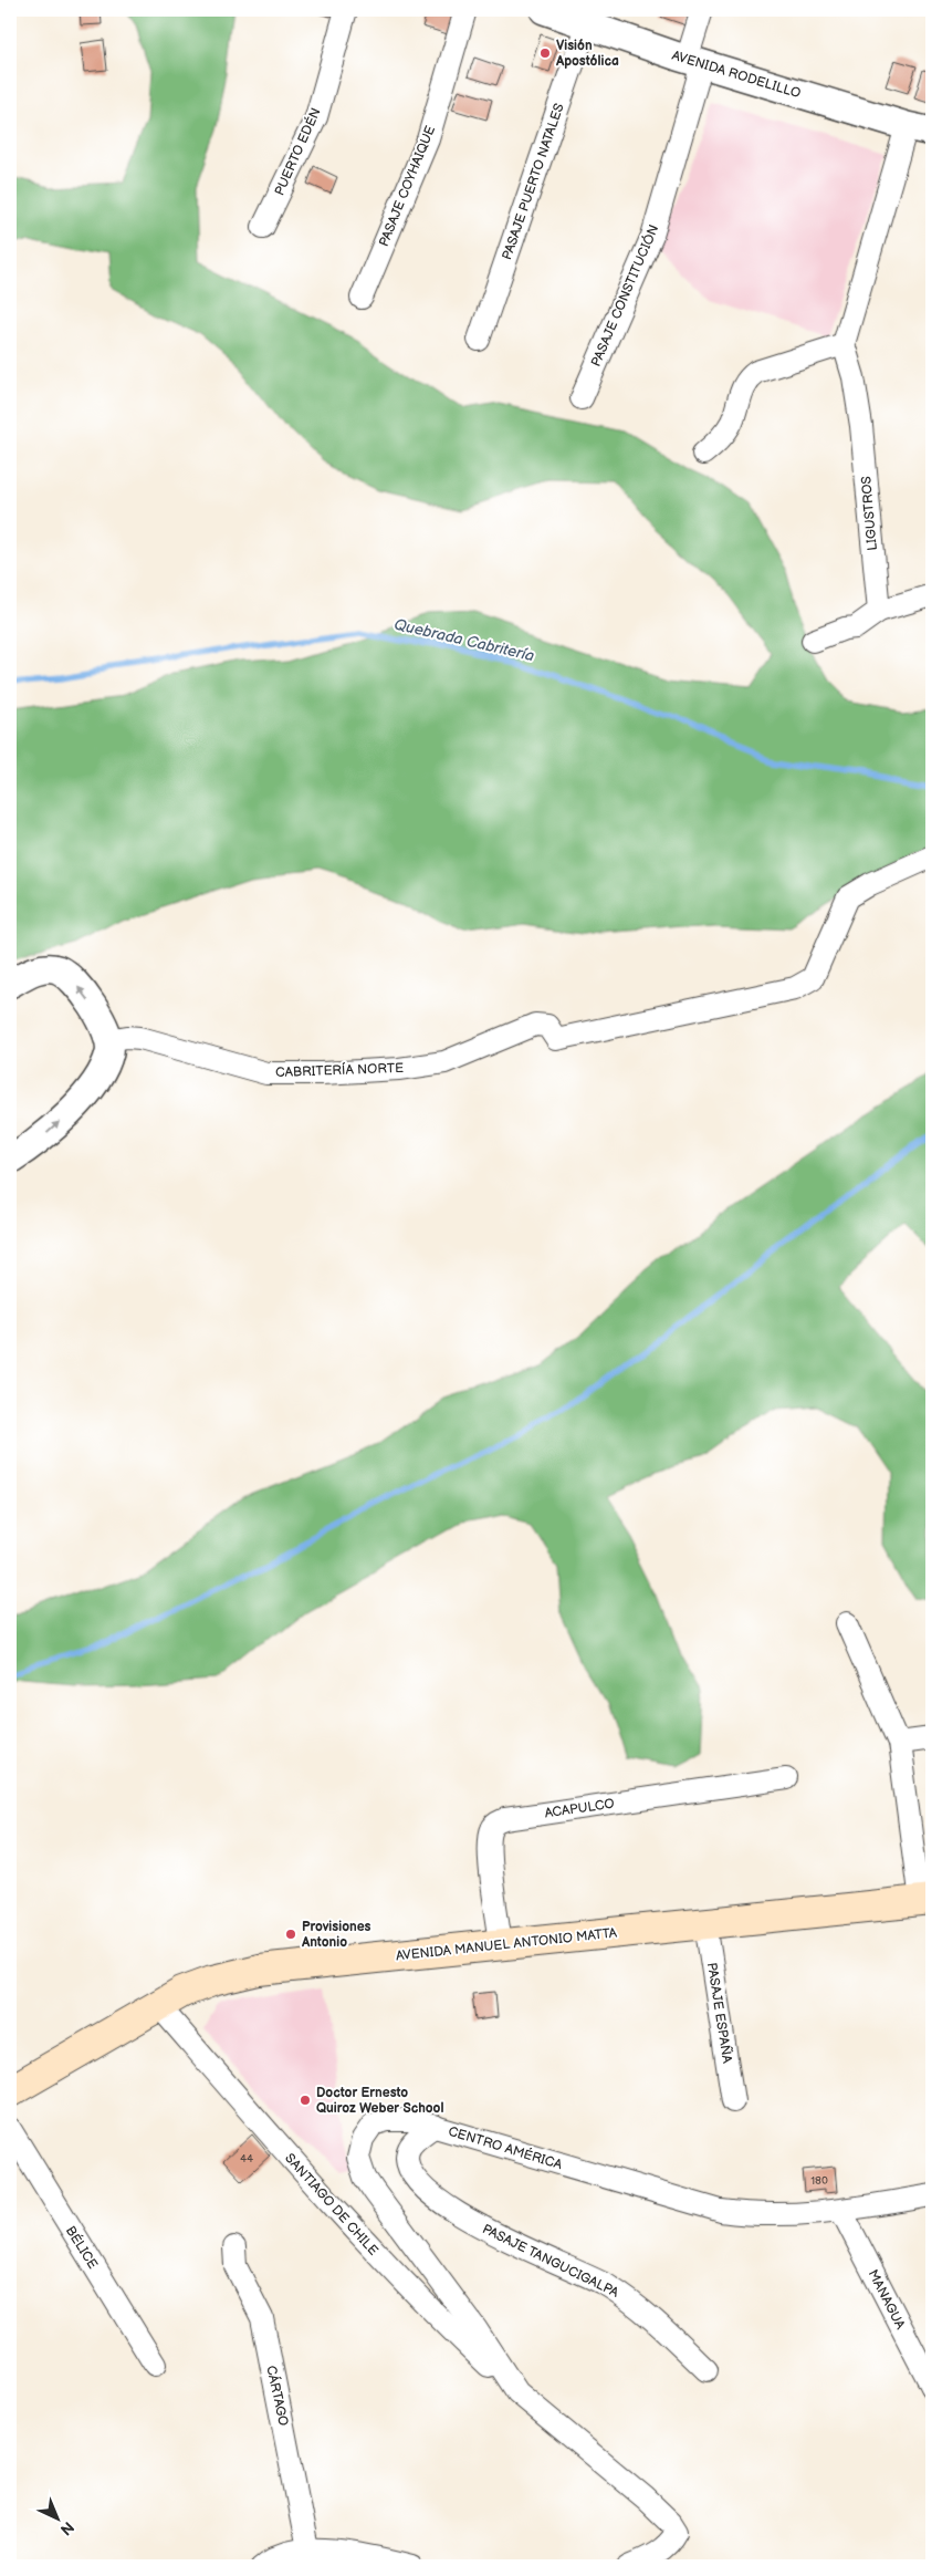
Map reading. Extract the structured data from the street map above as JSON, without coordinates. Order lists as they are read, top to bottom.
{
  "streets": {
    "main road": ["AVENIDA MANUEL ANTONIO MATTA"],
    "street": [
      "AVENIDA RODELILLO",
      "PUERTO EDÉN",
      "PASAJE PUERTO NATALES",
      "PASAJE COYHAIQUE",
      "PASAJE CONSTITUCIÓN",
      "LIGUSTROS",
      "CABRITERÍA NORTE",
      "ACAPULCO",
      "PASAJE ESPAÑA",
      "CENTRO AMÉRICA",
      "SANTIAGO DE CHILE",
      "BÉLICE",
      "PASAJE TANGUCIGALPA",
      "MANAGUA",
      "CÁRTAGO"
    ]
  },
  "crossings": [
    ["AVENIDA RODELILLO", "PASAJE PUERTO NATALES"],
    ["AVENIDA RODELILLO", "PASAJE CONSTITUCIÓN"],
    ["ACAPULCO", "AVENIDA MANUEL ANTONIO MATTA"],
    ["AVENIDA MANUEL ANTONIO MATTA", "PASAJE ESPAÑA"],
    ["AVENIDA MANUEL ANTONIO MATTA", "SANTIAGO DE CHILE"],
    ["CENTRO AMÉRICA", "SANTIAGO DE CHILE"],
    ["CENTRO AMÉRICA", "PASAJE TANGUCIGALPA"],
    ["CENTRO AMÉRICA", "MANAGUA"]
  ],
  "water": ["Quebrada Cabritería"],
  "places": ["Visión Apostólica", "Provisiones Antonio", "Doctor Ernesto Quiroz Weber School"],
  "house_numbers": ["44", "180"],
  "north": "bottom right"
}
